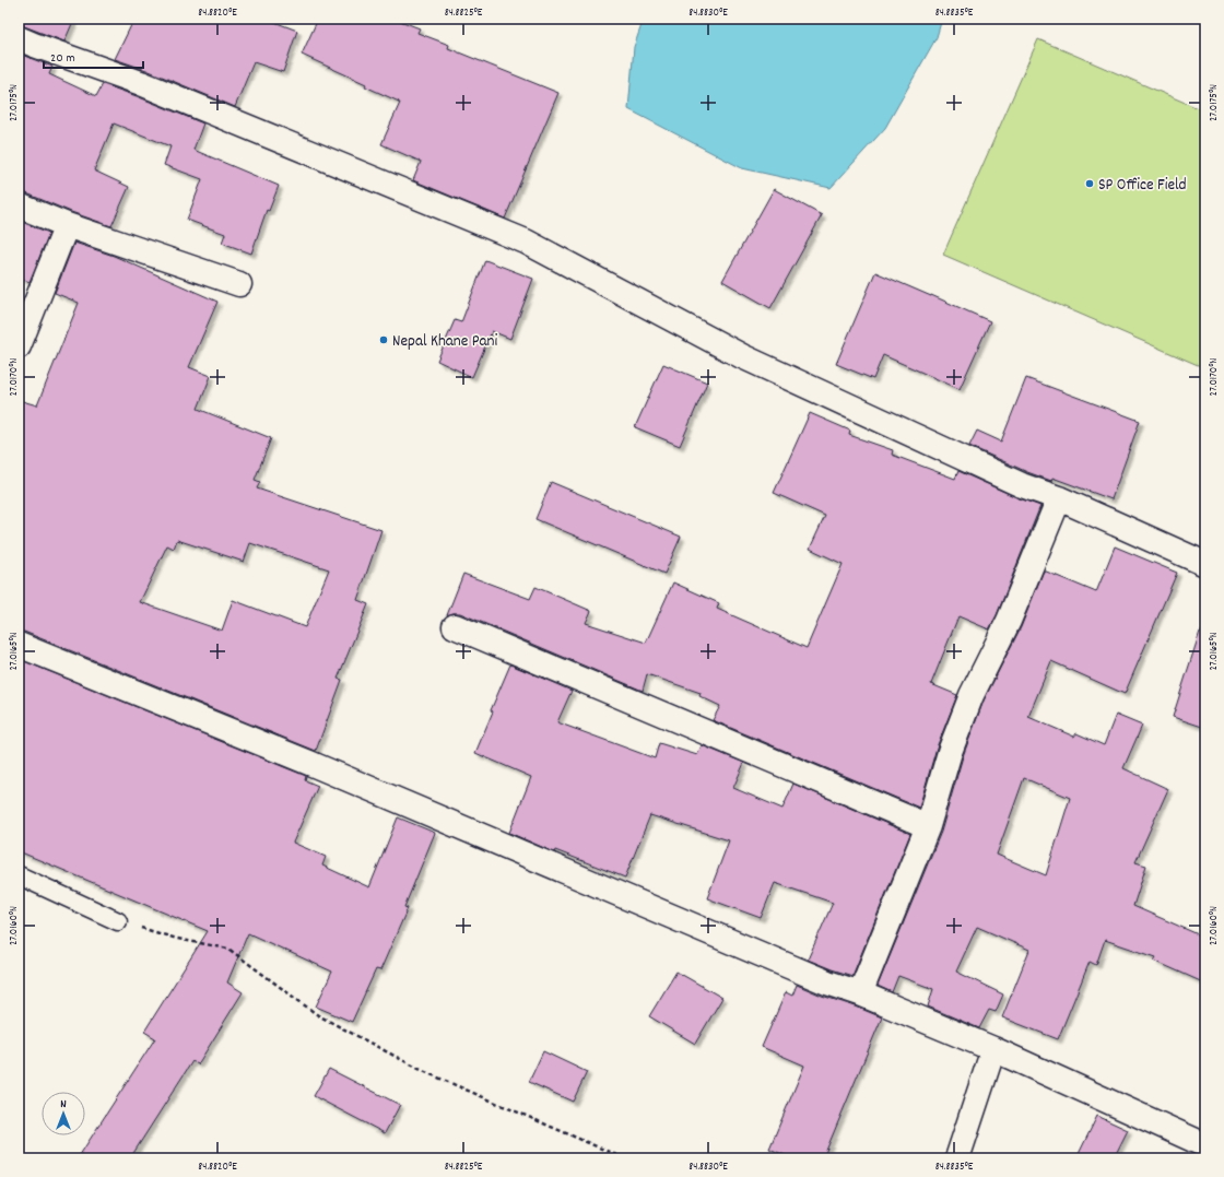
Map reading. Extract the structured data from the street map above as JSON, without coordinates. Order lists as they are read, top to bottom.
{
  "places": ["SP Office Field", "Nepal Khane Pani"],
  "scale_bar": "20 m",
  "north": "top",
  "coordinates": [
    "84.8820°E",
    "84.8825°E",
    "84.8830°E",
    "84.8835°E",
    "27.0175°N",
    "27.0170°N",
    "27.0165°N",
    "27.0160°N"
  ]
}
